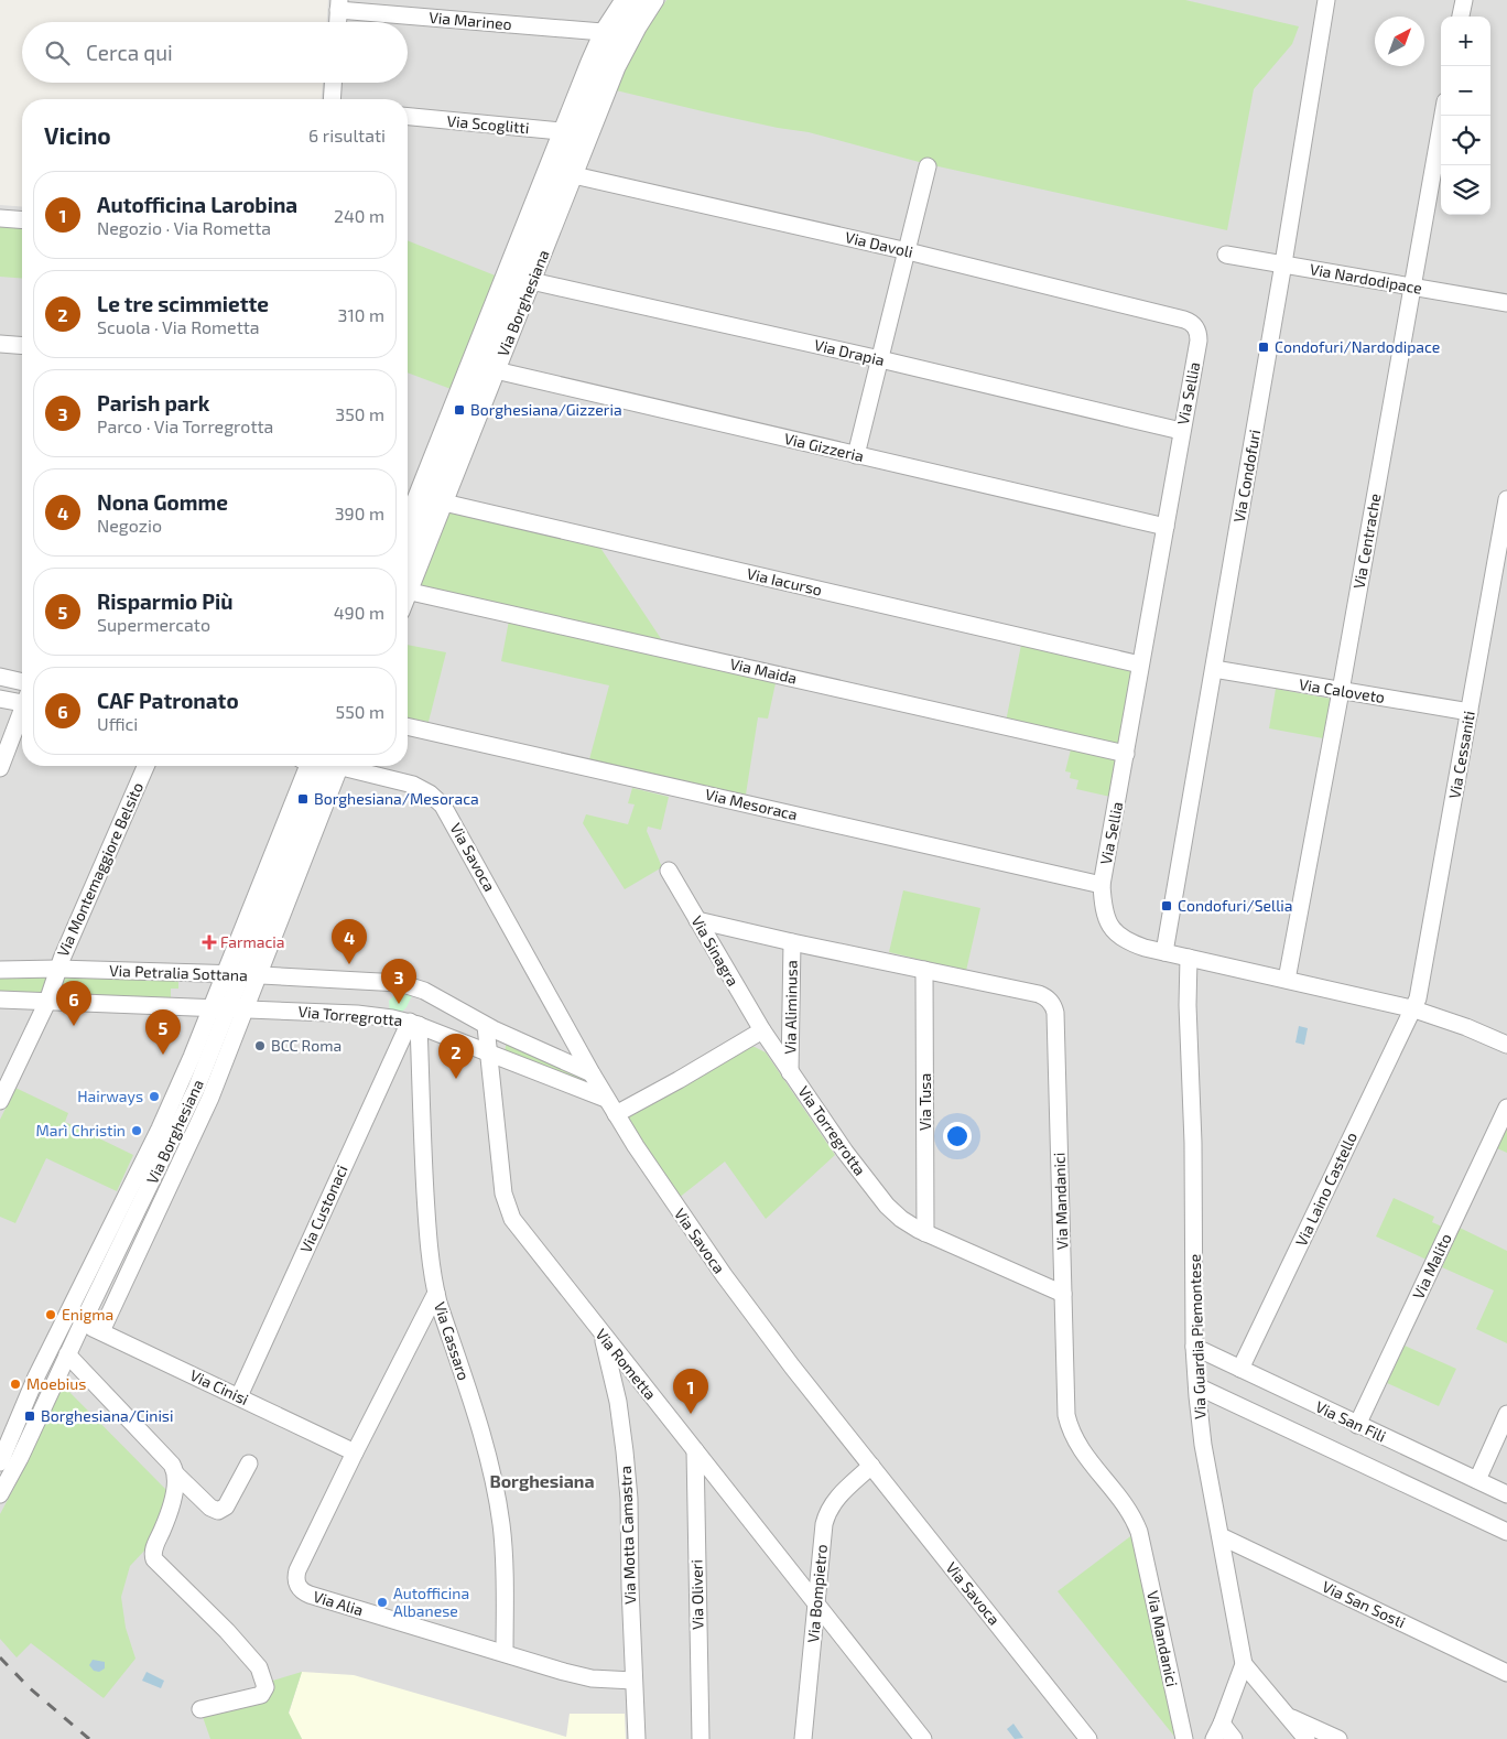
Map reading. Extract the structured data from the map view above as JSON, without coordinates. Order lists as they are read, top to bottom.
{
  "streets": {
    "street": [
      "Via Marineo",
      "Via Scoglitti",
      "Via Davoli",
      "Via Nardodipace",
      "Via Borghesiana",
      "Via Drapia",
      "Via Sellia",
      "Via Gizzeria",
      "Via Condofuri",
      "Via Centrache",
      "Via Iacurso",
      "Via Maida",
      "Via Caloveto",
      "Via Cessaniti",
      "Via Mesoraca",
      "Via Savoca",
      "Via Montemaggiore Belsito",
      "Via Sinagra",
      "Via Petralia Sottana",
      "Via Aliminusa",
      "Via Torregrotta",
      "Via Tusa",
      "Via Laino Castello",
      "Via Mandanici",
      "Via Custonaci",
      "Via Malito",
      "Via Guardia Piemontese",
      "Via Cassaro",
      "Via Rometta",
      "Via Cinisi",
      "Via San Fili",
      "Via Motta Camastra",
      "Via Bompietro",
      "Via Oliveri",
      "Via Alia",
      "Via San Sosti"
    ]
  },
  "crossings": [
    ["Via Marineo", "Via Borghesiana"],
    ["Via Scoglitti", "Via Borghesiana"],
    ["Via Davoli", "Via Borghesiana"],
    ["Via Davoli", "Via Sellia"],
    ["Via Nardodipace", "Via Condofuri"],
    ["Via Nardodipace", "Via Centrache"],
    ["Via Borghesiana", "Via Drapia"],
    ["Via Borghesiana", "Via Gizzeria"],
    ["Via Borghesiana", "Via Iacurso"],
    ["Via Borghesiana", "Via Petralia Sottana"],
    ["Via Borghesiana", "Via Torregrotta"],
    ["Via Borghesiana", "Via Cinisi"],
    ["Via Drapia", "Via Sellia"],
    ["Via Sellia", "Via Gizzeria"],
    ["Via Sellia", "Via Condofuri"],
    ["Via Sellia", "Via Centrache"],
    ["Via Sellia", "Via Iacurso"],
    ["Via Sellia", "Via Maida"],
    ["Via Sellia", "Via Cessaniti"],
    ["Via Sellia", "Via Mesoraca"],
    ["Via Sellia", "Via Laino Castello"],
    ["Via Sellia", "Via Guardia Piemontese"],
    ["Via Condofuri", "Via Caloveto"],
    ["Via Centrache", "Via Caloveto"],
    ["Via Caloveto", "Via Cessaniti"],
    ["Via Cessaniti", "Via Laino Castello"],
    ["Via Savoca", "Via Torregrotta"],
    ["Via Savoca", "Via Bompietro"],
    ["Via Montemaggiore Belsito", "Via Petralia Sottana"],
    ["Via Sinagra", "Via Torregrotta"],
    ["Via Sinagra", "Via Mandanici"],
    ["Via Aliminusa", "Via Torregrotta"],
    ["Via Aliminusa", "Via Mandanici"],
    ["Via Torregrotta", "Via Tusa"],
    ["Via Torregrotta", "Via Mandanici"],
    ["Via Torregrotta", "Via Custonaci"],
    ["Via Torregrotta", "Via Cassaro"],
    ["Via Torregrotta", "Via Rometta"],
    ["Via Tusa", "Via Mandanici"],
    ["Via Laino Castello", "Via San Fili"],
    ["Via Custonaci", "Via Cassaro"],
    ["Via Custonaci", "Via Cinisi"],
    ["Via Malito", "Via San Fili"],
    ["Via Guardia Piemontese", "Via San Fili"],
    ["Via Guardia Piemontese", "Via San Sosti"],
    ["Via Cassaro", "Via Alia"],
    ["Via Rometta", "Via Motta Camastra"],
    ["Via Rometta", "Via Bompietro"],
    ["Via Rometta", "Via Oliveri"],
    ["Via Cinisi", "Via Alia"],
    ["Via Motta Camastra", "Via Alia"]
  ],
  "districts": ["Borghesiana"],
  "places": {
    "transit": [
      "Condofuri/Nardodipace",
      "Borghesiana/Gizzeria",
      "Borghesiana/Mesoraca",
      "Condofuri/Sellia",
      "Borghesiana/Cinisi"
    ],
    "health": ["Farmacia"],
    "other": [
      "BCC Roma",
      "Hairways",
      "Marì Christin",
      "Enigma",
      "Moebius",
      "Autofficina Albanese"
    ]
  },
  "north": "top right",
  "page": {
    "map_buttons": ["+", "−"],
    "search": "Cerca qui",
    "heading": ["Vicino", "6 risultati"],
    "list": [
      {
        "mark": "1",
        "name": "Autofficina Larobina",
        "note": "Negozio · Via Rometta",
        "value": "240 m"
      },
      {
        "mark": "2",
        "name": "Le tre scimmiette",
        "note": "Scuola · Via Rometta",
        "value": "310 m"
      },
      {
        "mark": "3",
        "name": "Parish park",
        "note": "Parco · Via Torregrotta",
        "value": "350 m"
      },
      {
        "mark": "4",
        "name": "Nona Gomme",
        "note": "Negozio",
        "value": "390 m"
      },
      {
        "mark": "5",
        "name": "Risparmio Più",
        "note": "Supermercato",
        "value": "490 m"
      },
      {
        "mark": "6",
        "name": "CAF Patronato",
        "note": "Uffici",
        "value": "550 m"
      }
    ],
    "pins": [
      "4",
      "3",
      "6",
      "5",
      "2",
      "1"
    ]
  }
}
